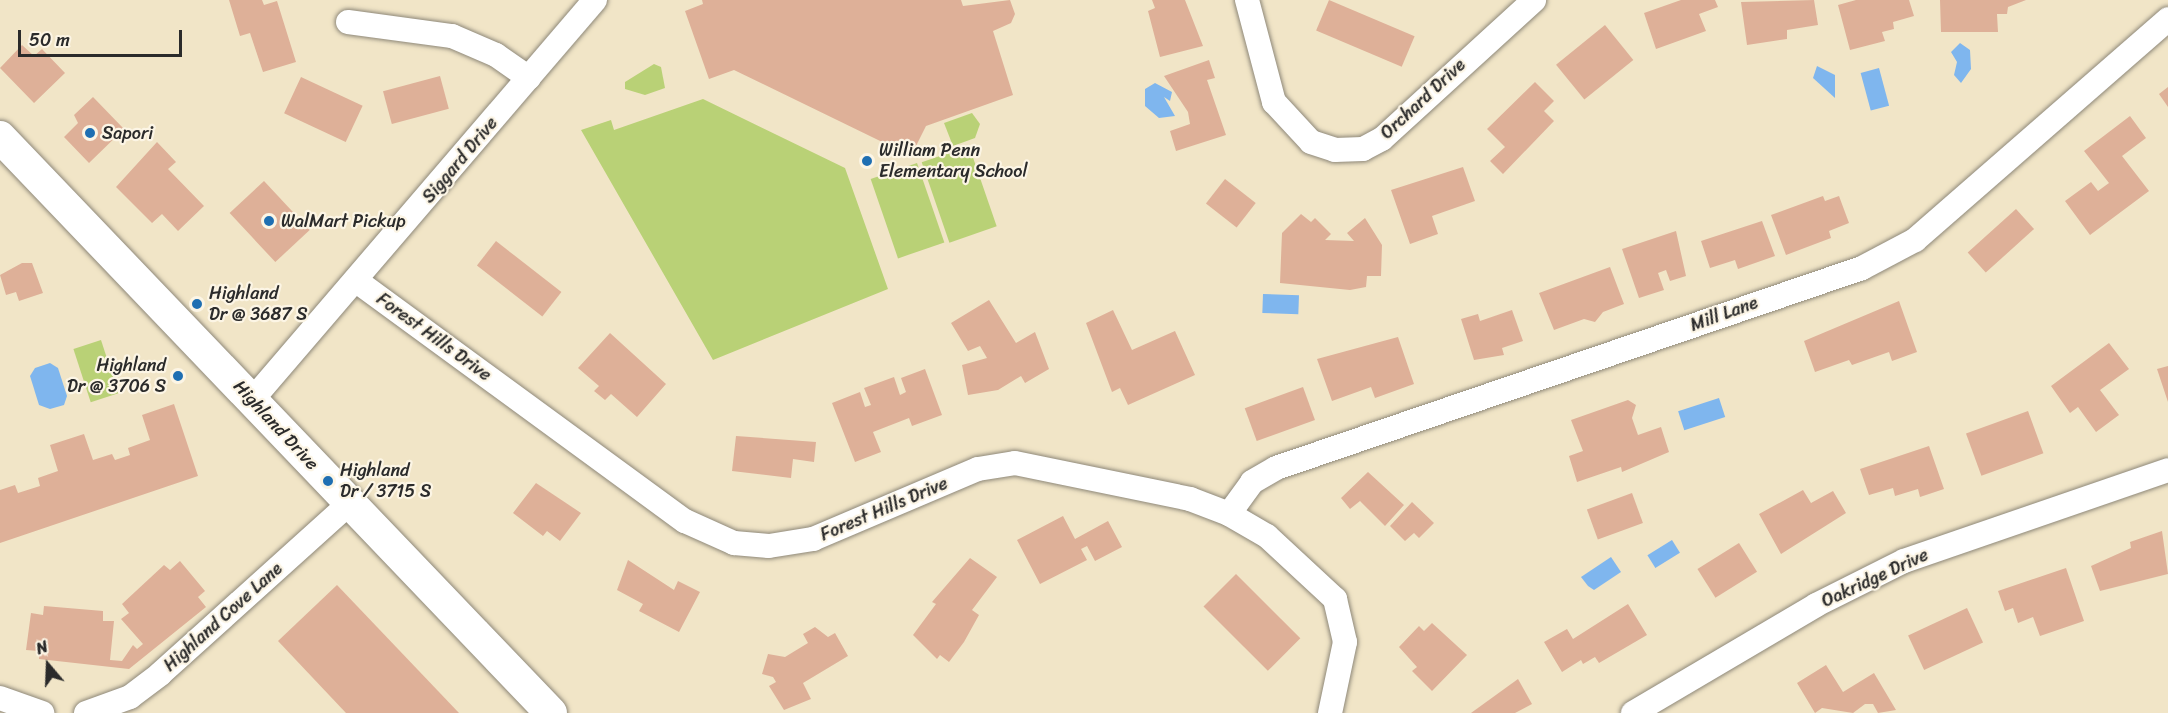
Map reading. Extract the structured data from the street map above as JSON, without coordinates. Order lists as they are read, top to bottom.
{
  "streets": {
    "main road": ["Highland Drive"],
    "street": [
      "Orchard Drive",
      "Siggard Drive",
      "Mill Lane",
      "Forest Hills Drive",
      "Oakridge Drive",
      "Highland Cove Lane"
    ]
  },
  "crossings": [
    ["Siggard Drive", "Forest Hills Drive"],
    ["Siggard Drive", "Highland Drive"],
    ["Mill Lane", "Forest Hills Drive"],
    ["Highland Drive", "Highland Cove Lane"]
  ],
  "places": [
    "Sapori",
    "William Penn Elementary School",
    "WalMart Pickup",
    "Highland Dr @ 3687 S",
    "Highland Dr @ 3706 S",
    "Highland Dr / 3715 S"
  ],
  "scale_bar": "50 m",
  "north": "top"
}
